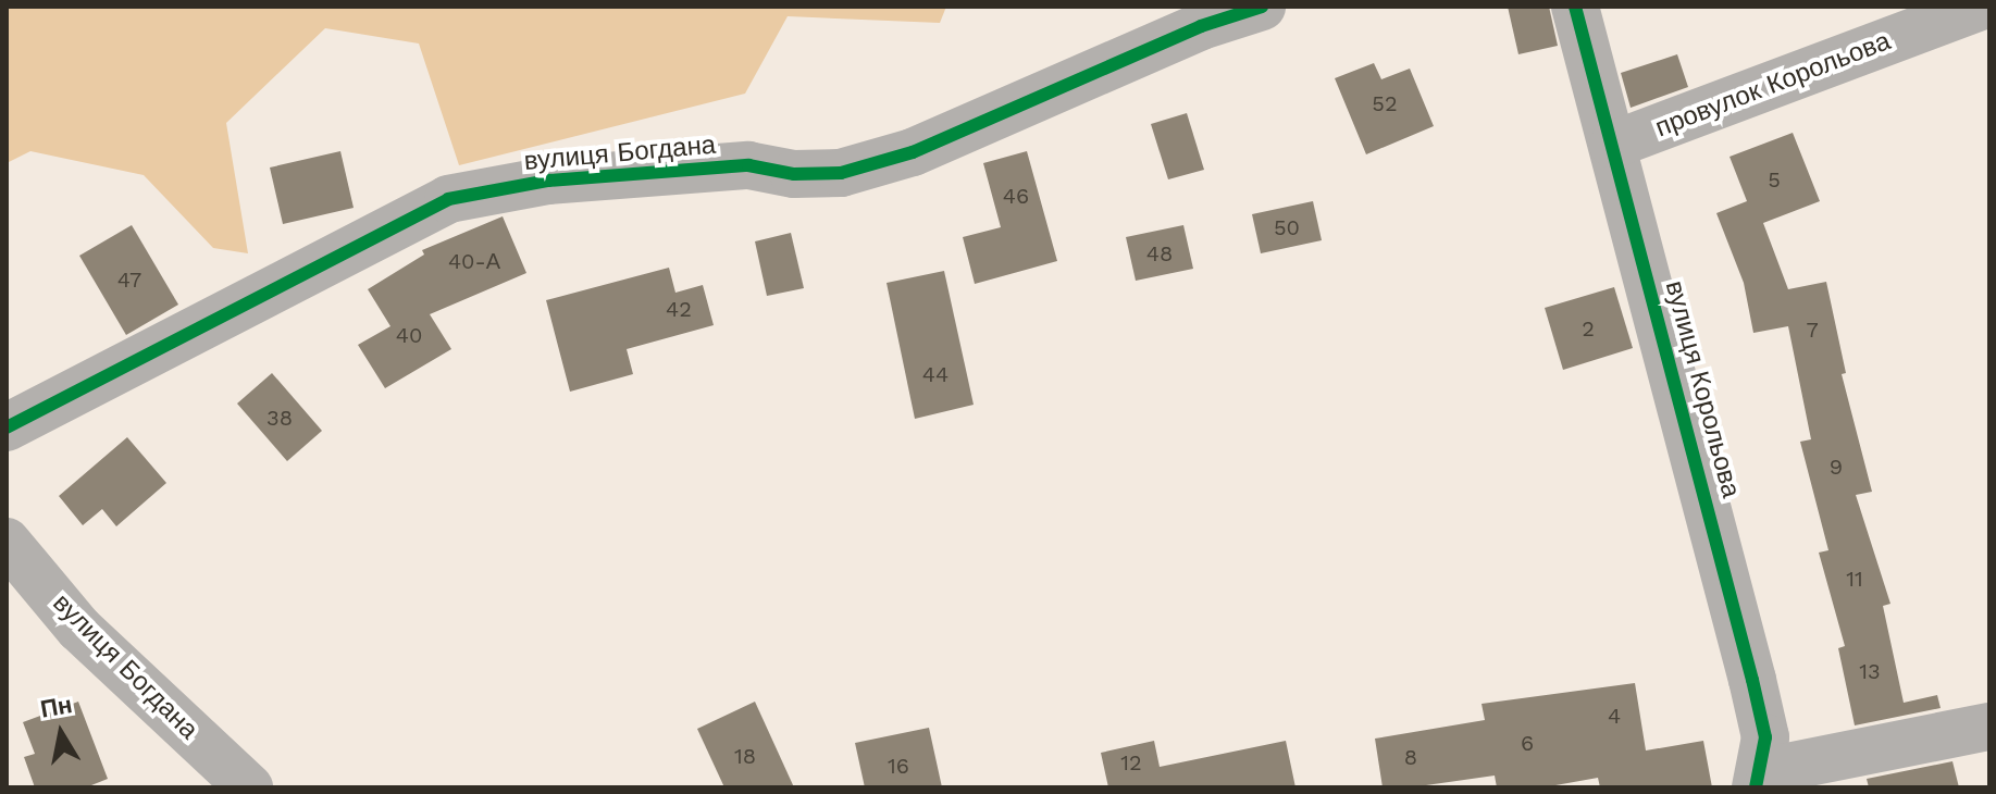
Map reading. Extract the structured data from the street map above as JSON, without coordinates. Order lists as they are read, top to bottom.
{
  "streets": {
    "street": ["провулок Корольова", "вулиця Богдана", "вулиця Корольова"]
  },
  "crossings": [
    ["провулок Корольова", "вулиця Корольова"]
  ],
  "house_numbers": [
    "52",
    "5",
    "46",
    "50",
    "48",
    "40-А",
    "47",
    "42",
    "2",
    "7",
    "40",
    "44",
    "38",
    "9",
    "11",
    "13",
    "4",
    "6",
    "18",
    "8",
    "12",
    "16"
  ],
  "north": "top"
}
